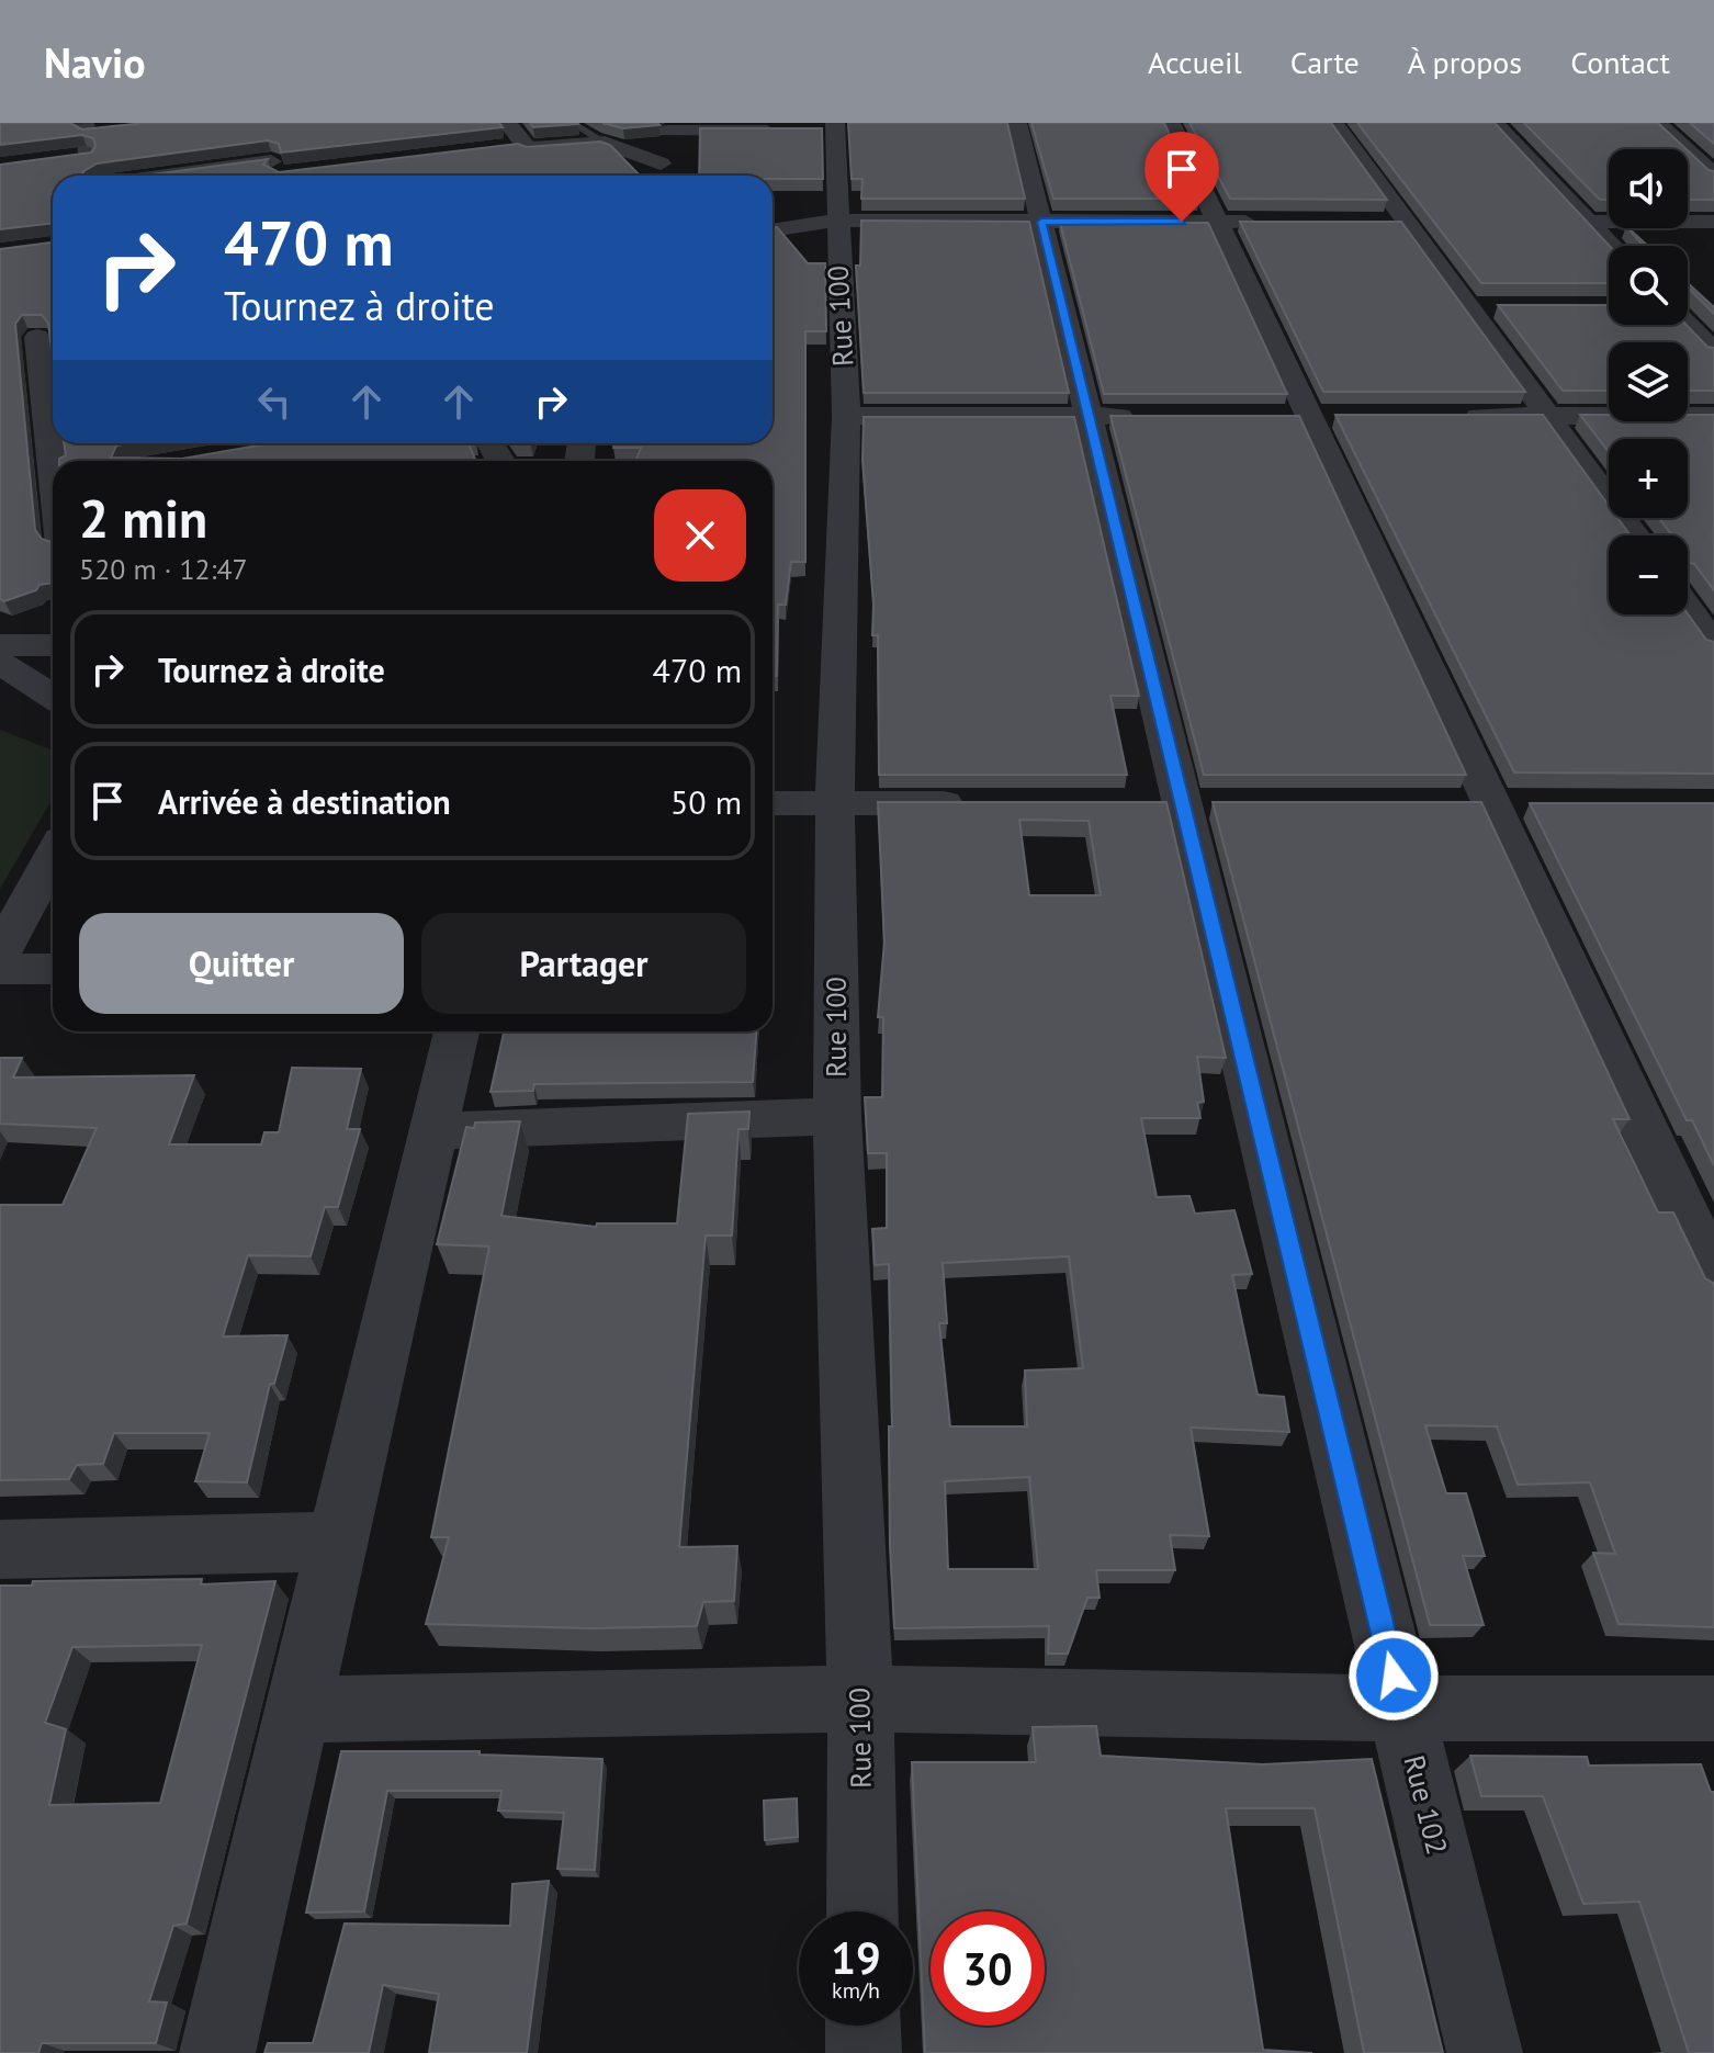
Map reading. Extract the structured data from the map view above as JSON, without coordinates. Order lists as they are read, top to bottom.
{
  "streets": {
    "street": ["Rue 100", "Rue 102"]
  },
  "page": {
    "header": "Navio",
    "nav": [
      "Accueil",
      "Carte",
      "À propos",
      "Contact"
    ],
    "map_buttons": ["+", "−"],
    "turn": ["470 m", "Tournez à droite"],
    "heading": ["2 min", "520 m · 12:47"],
    "list": [
      {
        "name": "Tournez à droite",
        "value": "470 m"
      },
      {
        "name": "Arrivée à destination",
        "value": "50 m"
      }
    ],
    "buttons": ["Quitter", "Partager"],
    "speed": "19 km/h",
    "limit": "30"
  }
}
